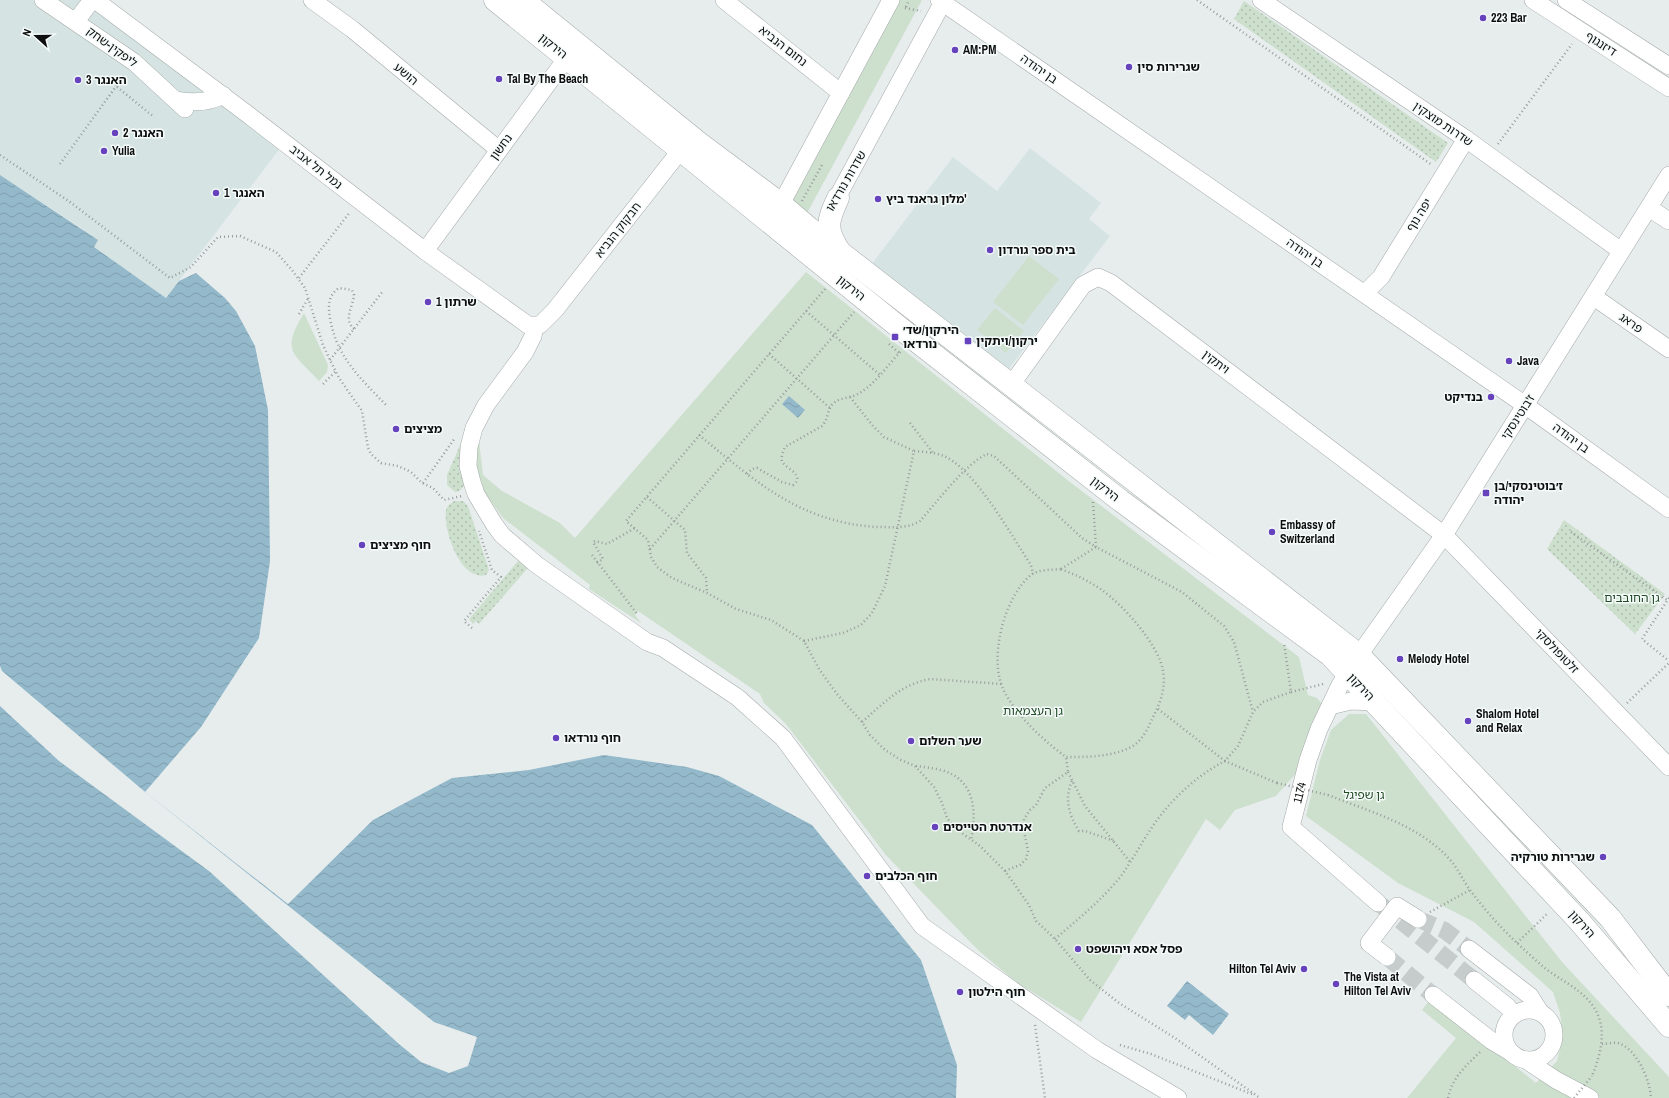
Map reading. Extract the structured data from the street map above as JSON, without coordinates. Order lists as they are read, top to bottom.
{
  "streets": {
    "main road": ["הירקון"],
    "street": [
      "דיזנגוף",
      "נחום הנביא",
      "ליפקין-שחק",
      "בן יהודה",
      "הושע",
      "שדרות מוצקין",
      "נחשון",
      "נמל תל אביב",
      "שדרות נורדאו",
      "יפה נוף",
      "חבקוק הנביא",
      "פראג",
      "ויתקין",
      "ז'בוטינסקי",
      "זלטופולסקי",
      "1174"
    ]
  },
  "crossings": [
    ["הירקון", "נחשון"],
    ["הירקון", "שדרות נורדאו"],
    ["הירקון", "חבקוק הנביא"],
    ["הירקון", "ויתקין"],
    ["הירקון", "ז'בוטינסקי"],
    ["הירקון", "1174"],
    ["ליפקין-שחק", "נמל תל אביב"],
    ["בן יהודה", "שדרות נורדאו"],
    ["בן יהודה", "יפה נוף"],
    ["בן יהודה", "ז'בוטינסקי"],
    ["הושע", "נחשון"],
    ["שדרות מוצקין", "יפה נוף"],
    ["שדרות מוצקין", "ז'בוטינסקי"],
    ["נחשון", "נמל תל אביב"],
    ["נמל תל אביב", "חבקוק הנביא"],
    ["פראג", "ז'בוטינסקי"],
    ["ויתקין", "ז'בוטינסקי"],
    ["ויתקין", "זלטופולסקי"],
    ["ז'בוטינסקי", "זלטופולסקי"],
    ["ז'בוטינסקי", "1174"]
  ],
  "parks": ["גן החובבים", "גן העצמאות", "גן שפיגל"],
  "places": {
    "other": [
      "223 Bar",
      "AM:PM",
      "שגרירות סין",
      "Tal By The Beach",
      "האנגר 3",
      "האנגר 2",
      "Yulia",
      "האנגר 1",
      "מלון גראנד ביץ'",
      "בית ספר גורדון",
      "שרתון 1",
      "Java",
      "בנדיקט",
      "מציצים",
      "Embassy of Switzerland",
      "חוף מציצים",
      "Melody Hotel",
      "Shalom Hotel and Relax",
      "חוף נורדאו",
      "שער השלום",
      "אנדרטת הטייסים",
      "שגרירות טורקיה",
      "חוף הכלבים",
      "פסל אסא ויהושפט",
      "Hilton Tel Aviv",
      "The Vista at Hilton Tel Aviv",
      "חוף הילטון"
    ],
    "transit": ["הירקון/שד׳ נורדאו", "ירקון/ויתקין", "ז׳בוטינסקי/בן יהודה"]
  },
  "north": "left"
}
